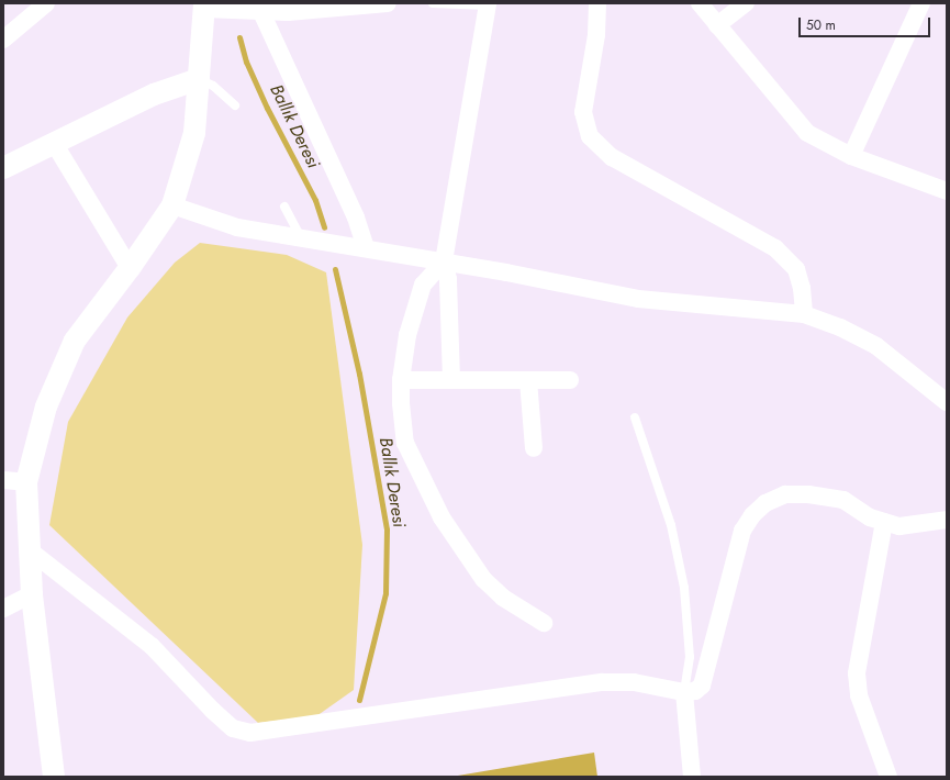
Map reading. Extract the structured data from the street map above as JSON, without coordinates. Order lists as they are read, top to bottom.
{
  "water": ["Ballık Deresi"],
  "scale_bar": "50 m"
}
